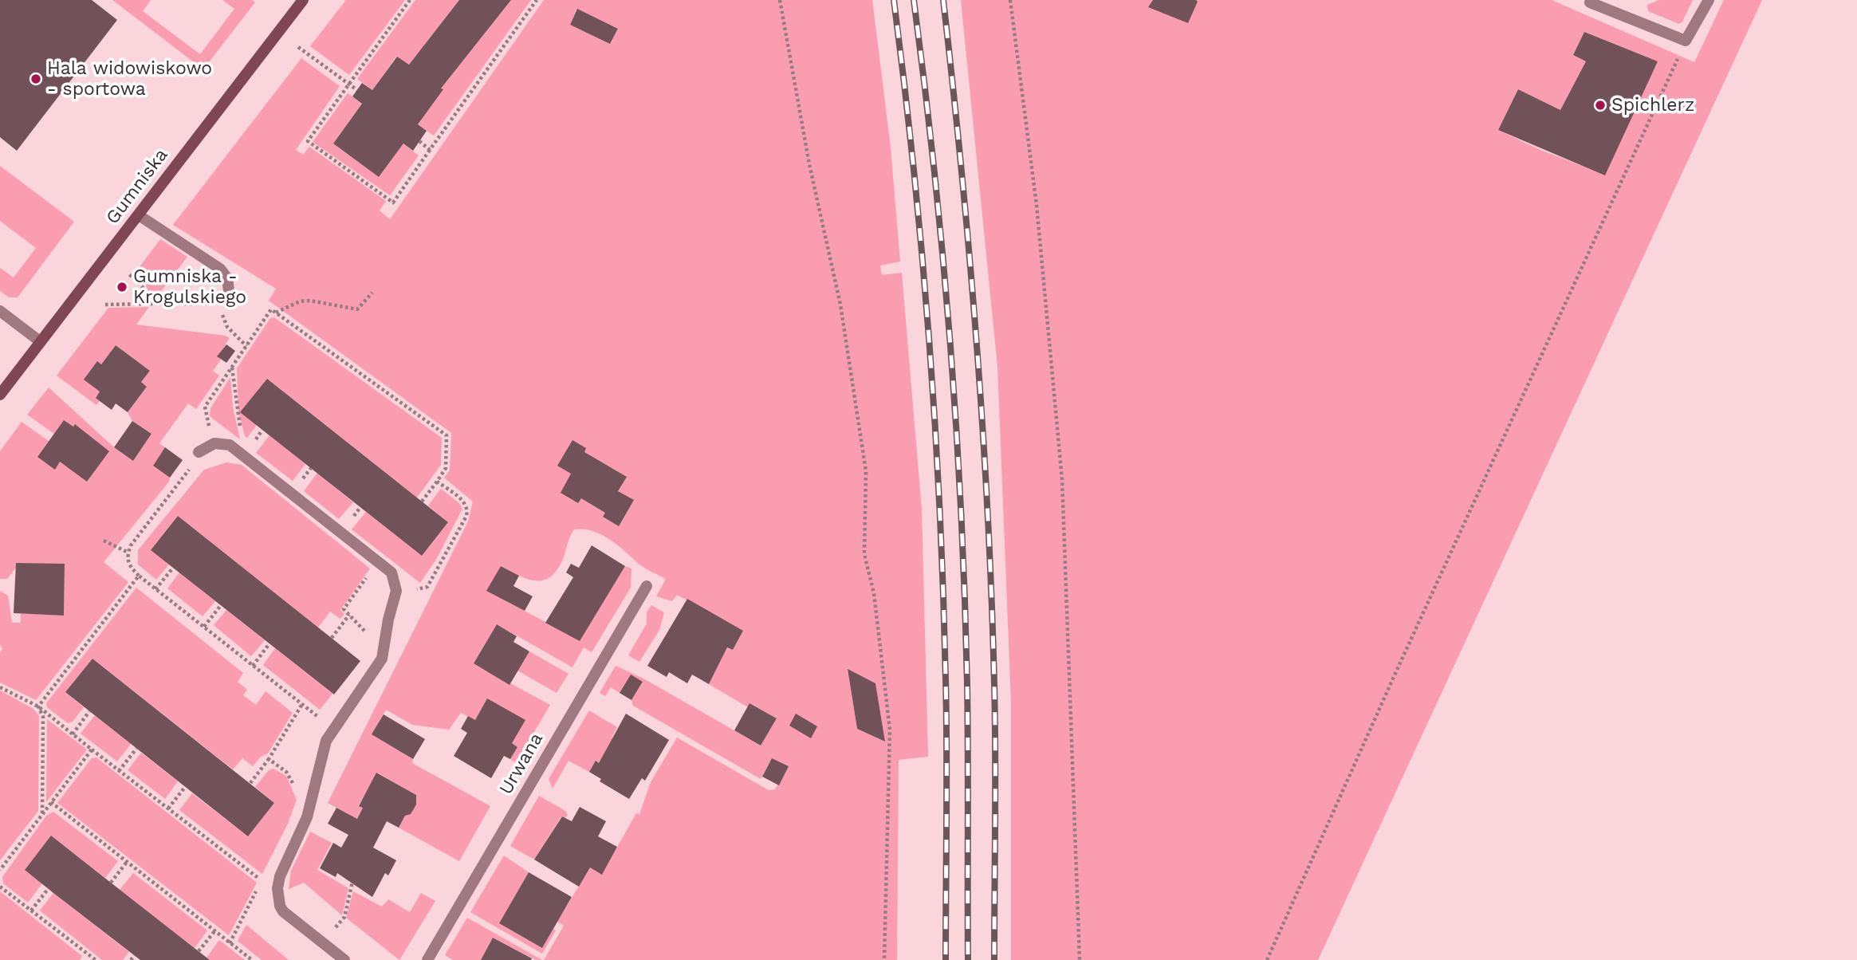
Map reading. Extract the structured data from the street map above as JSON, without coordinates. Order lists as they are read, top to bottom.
{
  "streets": {
    "street": ["Gumniska", "Urwana"]
  },
  "places": ["Hala widowiskowo - sportowa", "Spichlerz", "Gumniska - Krogulskiego"]
}
